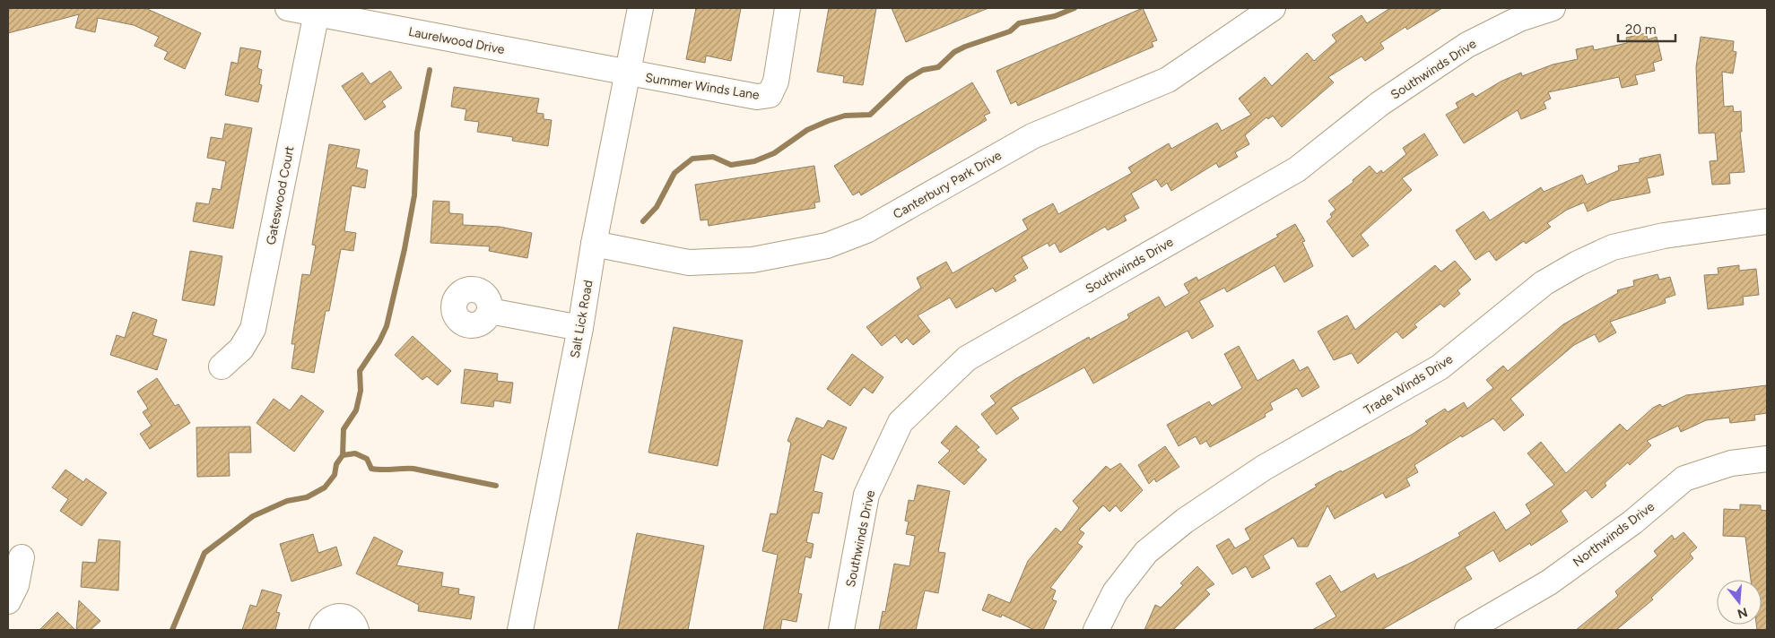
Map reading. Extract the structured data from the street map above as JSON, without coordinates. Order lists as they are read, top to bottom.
{
  "streets": {
    "street": [
      "Laurelwood Drive",
      "Southwinds Drive",
      "Summer Winds Lane",
      "Canterbury Park Drive",
      "Gateswood Court",
      "Salt Lick Road",
      "Trade Winds Drive",
      "Northwinds Drive"
    ]
  },
  "crossings": [
    ["Laurelwood Drive", "Summer Winds Lane"],
    ["Laurelwood Drive", "Gateswood Court"],
    ["Laurelwood Drive", "Salt Lick Road"],
    ["Summer Winds Lane", "Salt Lick Road"],
    ["Canterbury Park Drive", "Salt Lick Road"]
  ],
  "scale_bar": "20 m",
  "north": "bottom"
}
